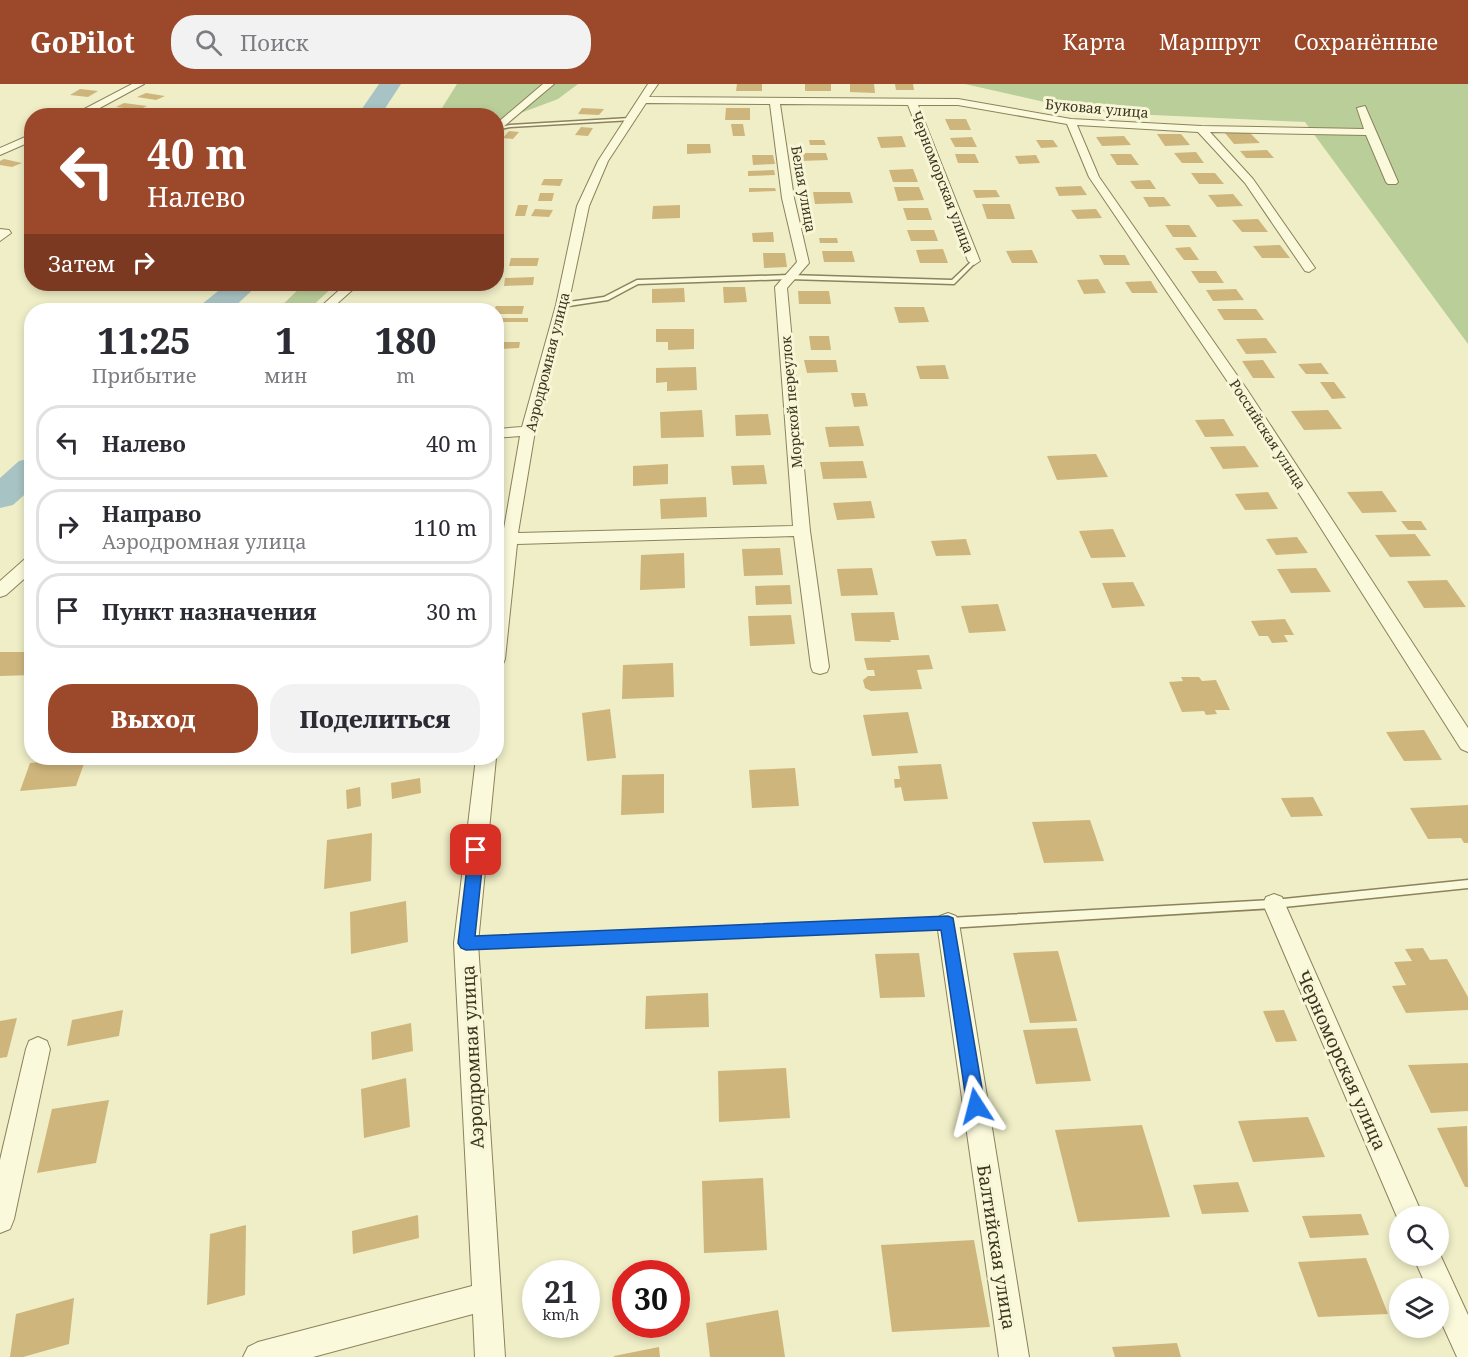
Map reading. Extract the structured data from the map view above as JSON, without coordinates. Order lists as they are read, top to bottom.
{
  "streets": {
    "street": [
      "Буковая улица",
      "Черноморская улица",
      "Белая улица",
      "Аэродромная улица",
      "Морской переулок",
      "Российская улица",
      "Балтийская улица"
    ]
  },
  "crossings": [
    ["Буковая улица", "Черноморская улица"],
    ["Буковая улица", "Белая улица"],
    ["Буковая улица", "Аэродромная улица"],
    ["Буковая улица", "Российская улица"],
    ["Белая улица", "Морской переулок"]
  ],
  "page": {
    "header": "GoPilot",
    "search": "Поиск",
    "nav": ["Карта", "Маршрут", "Сохранённые"],
    "turn": ["40 m", "Налево"],
    "then": "Затем",
    "eta": [
      "11:25",
      "Прибытие",
      "1",
      "мин",
      "180",
      "m"
    ],
    "list": [
      {
        "name": "Налево",
        "value": "40 m"
      },
      {
        "name": "Направо",
        "note": "Аэродромная улица",
        "value": "110 m"
      },
      {
        "name": "Пункт назначения",
        "value": "30 m"
      }
    ],
    "buttons": ["Выход", "Поделиться"],
    "speed": "21 km/h",
    "limit": "30"
  }
}
